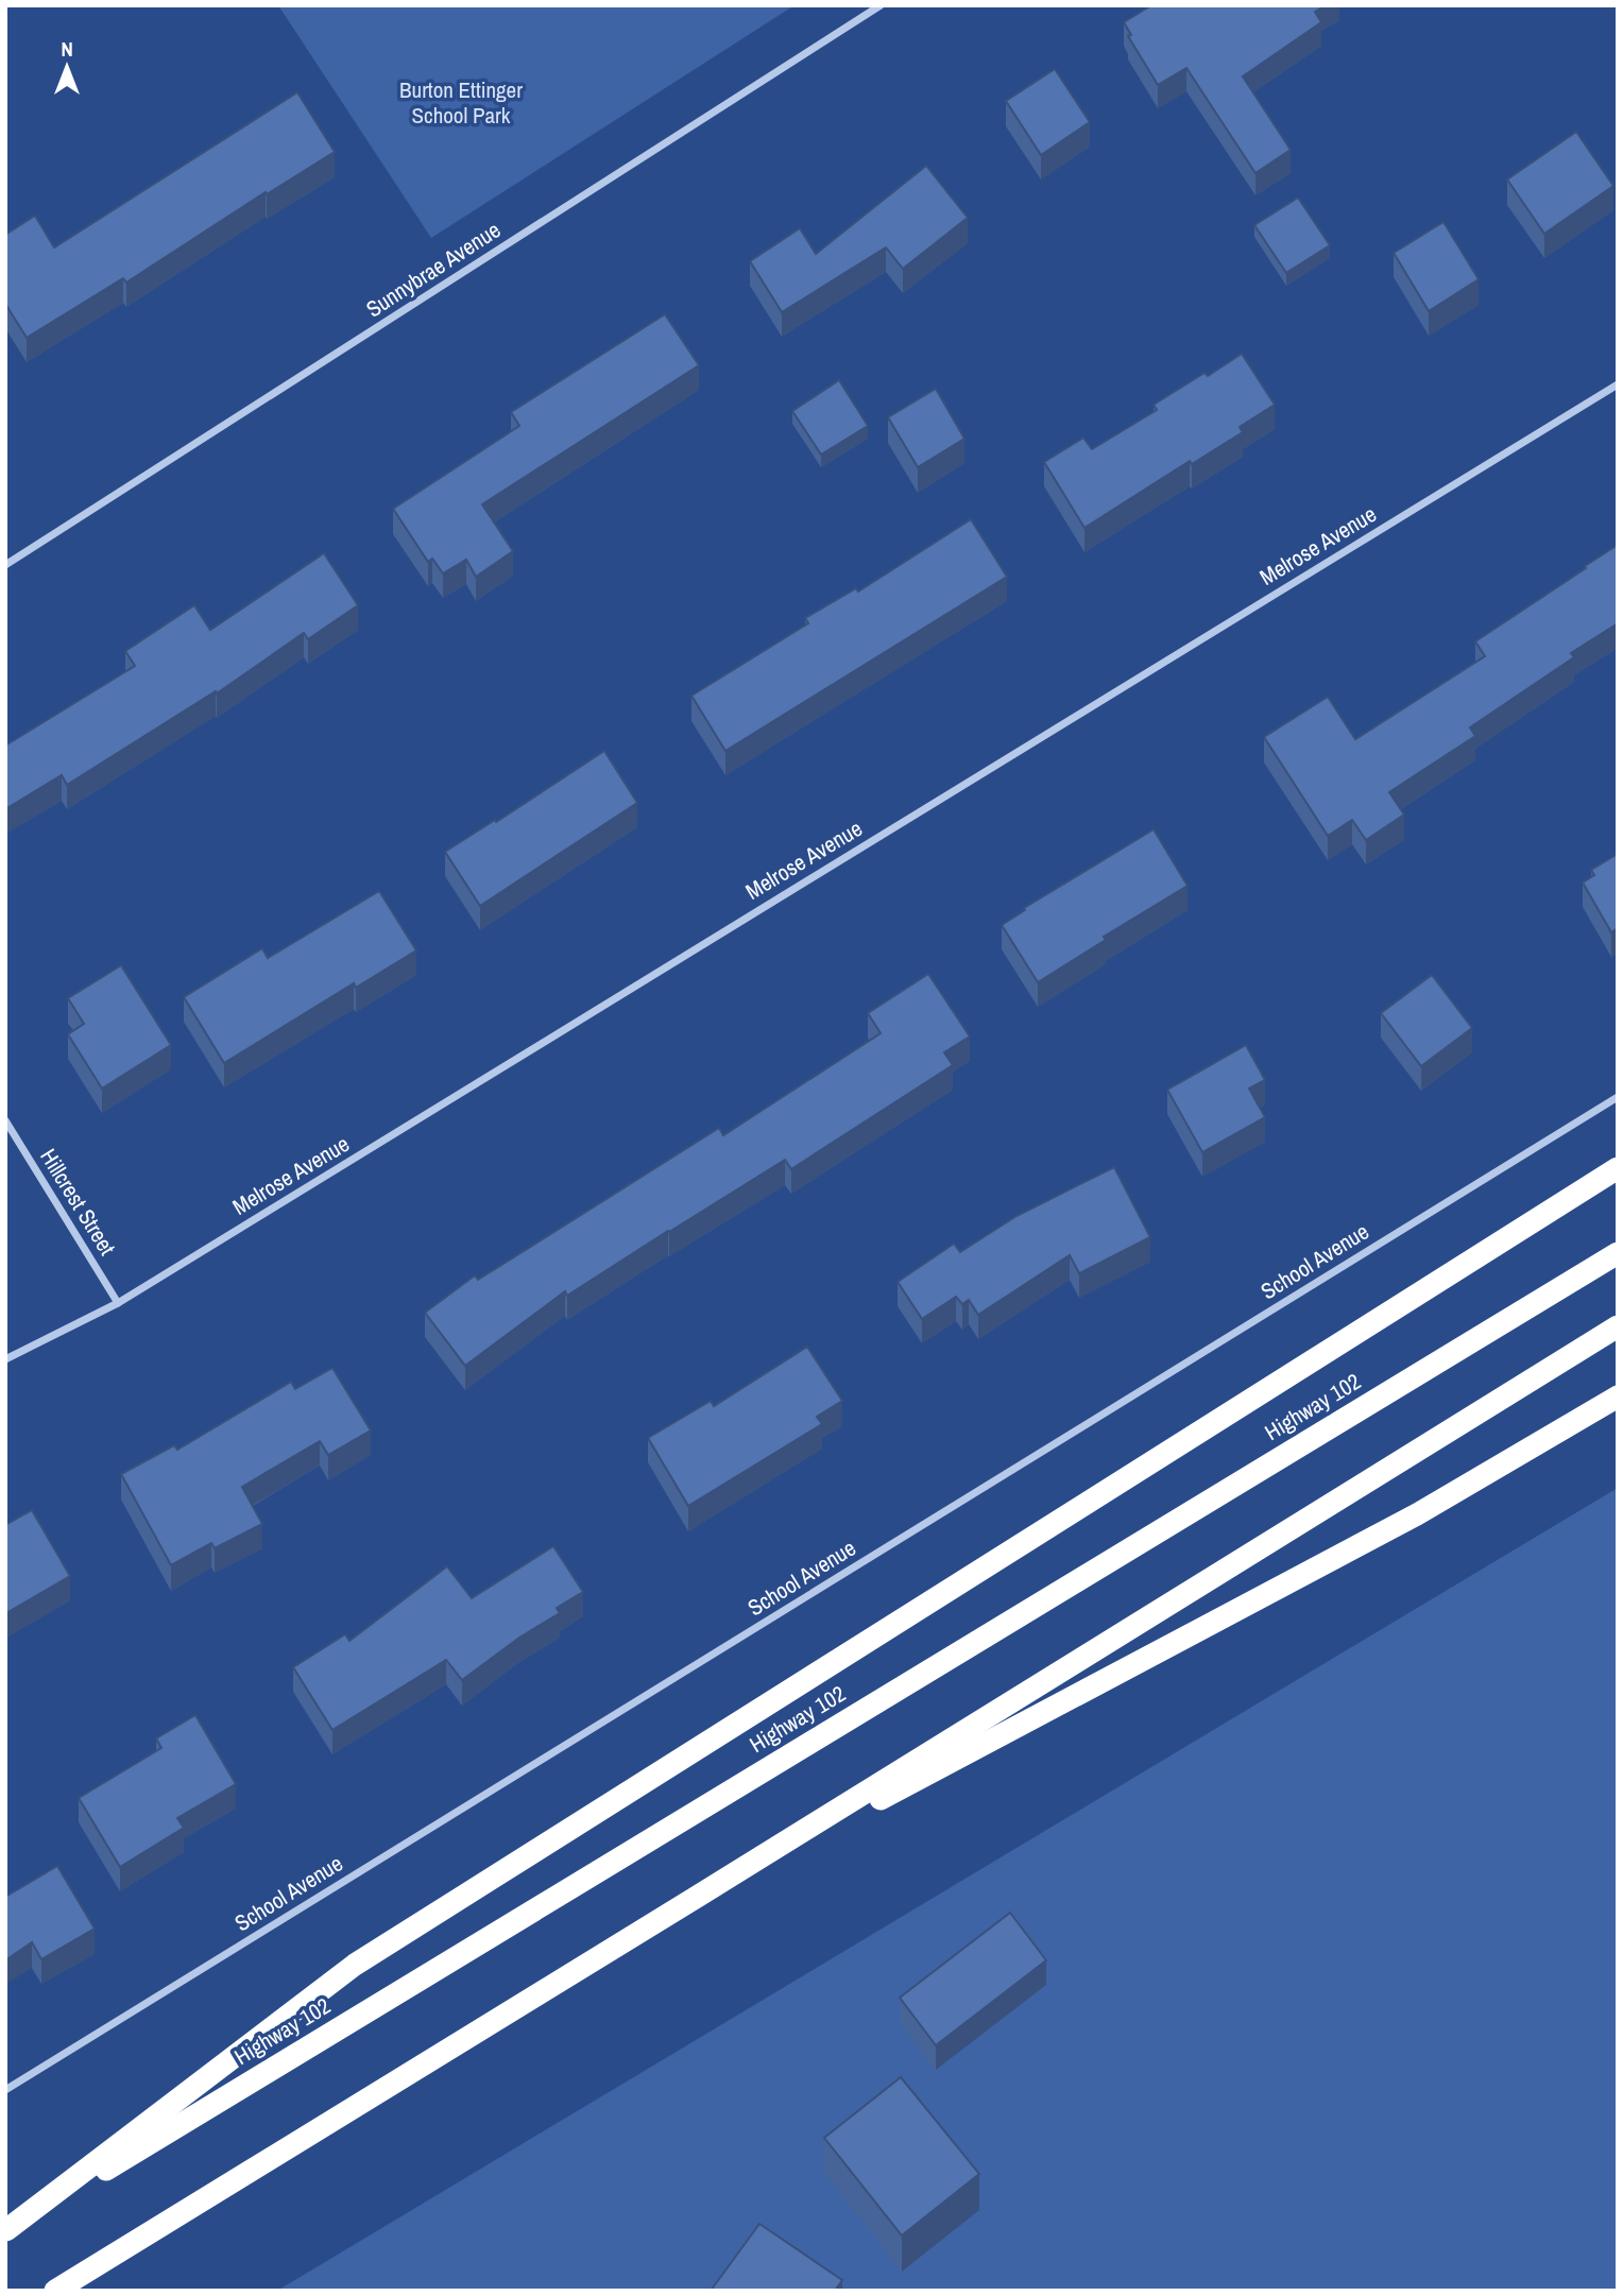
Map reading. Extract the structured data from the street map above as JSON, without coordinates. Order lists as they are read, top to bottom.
{
  "streets": {
    "highway": ["Highway 102"],
    "street": [
      "Sunnybrae Avenue",
      "Melrose Avenue",
      "Hillcrest Street",
      "School Avenue"
    ]
  },
  "crossings": [
    ["Melrose Avenue", "Hillcrest Street"]
  ],
  "parks": ["Burton Ettinger School Park"],
  "north": "top"
}
